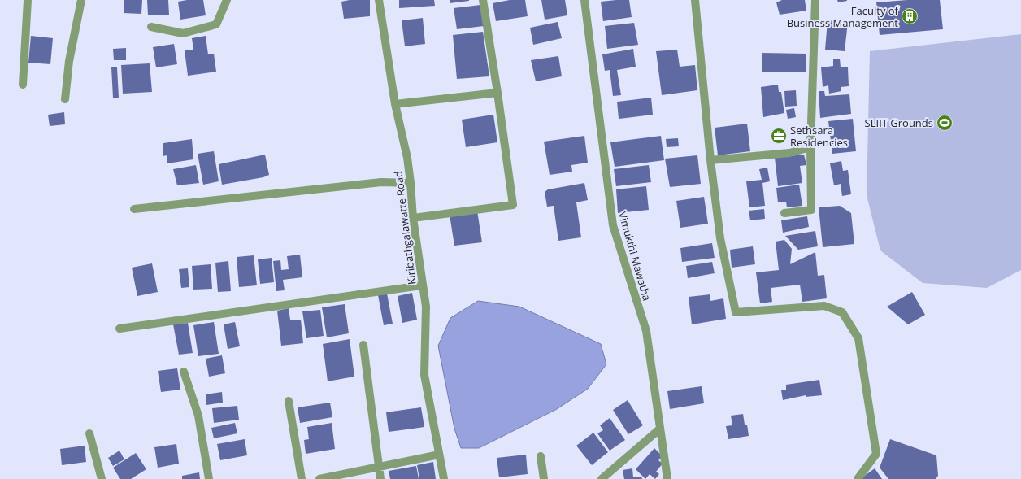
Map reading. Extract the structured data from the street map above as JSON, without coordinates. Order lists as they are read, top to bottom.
{
  "streets": {
    "street": ["Kiribathgalawatte Road", "Vimukthi Mawatha"]
  },
  "places": {
    "building": ["Faculty of Business Management"],
    "sports": ["SLIIT Grounds"],
    "office": ["Sethsara Residencies"]
  }
}
